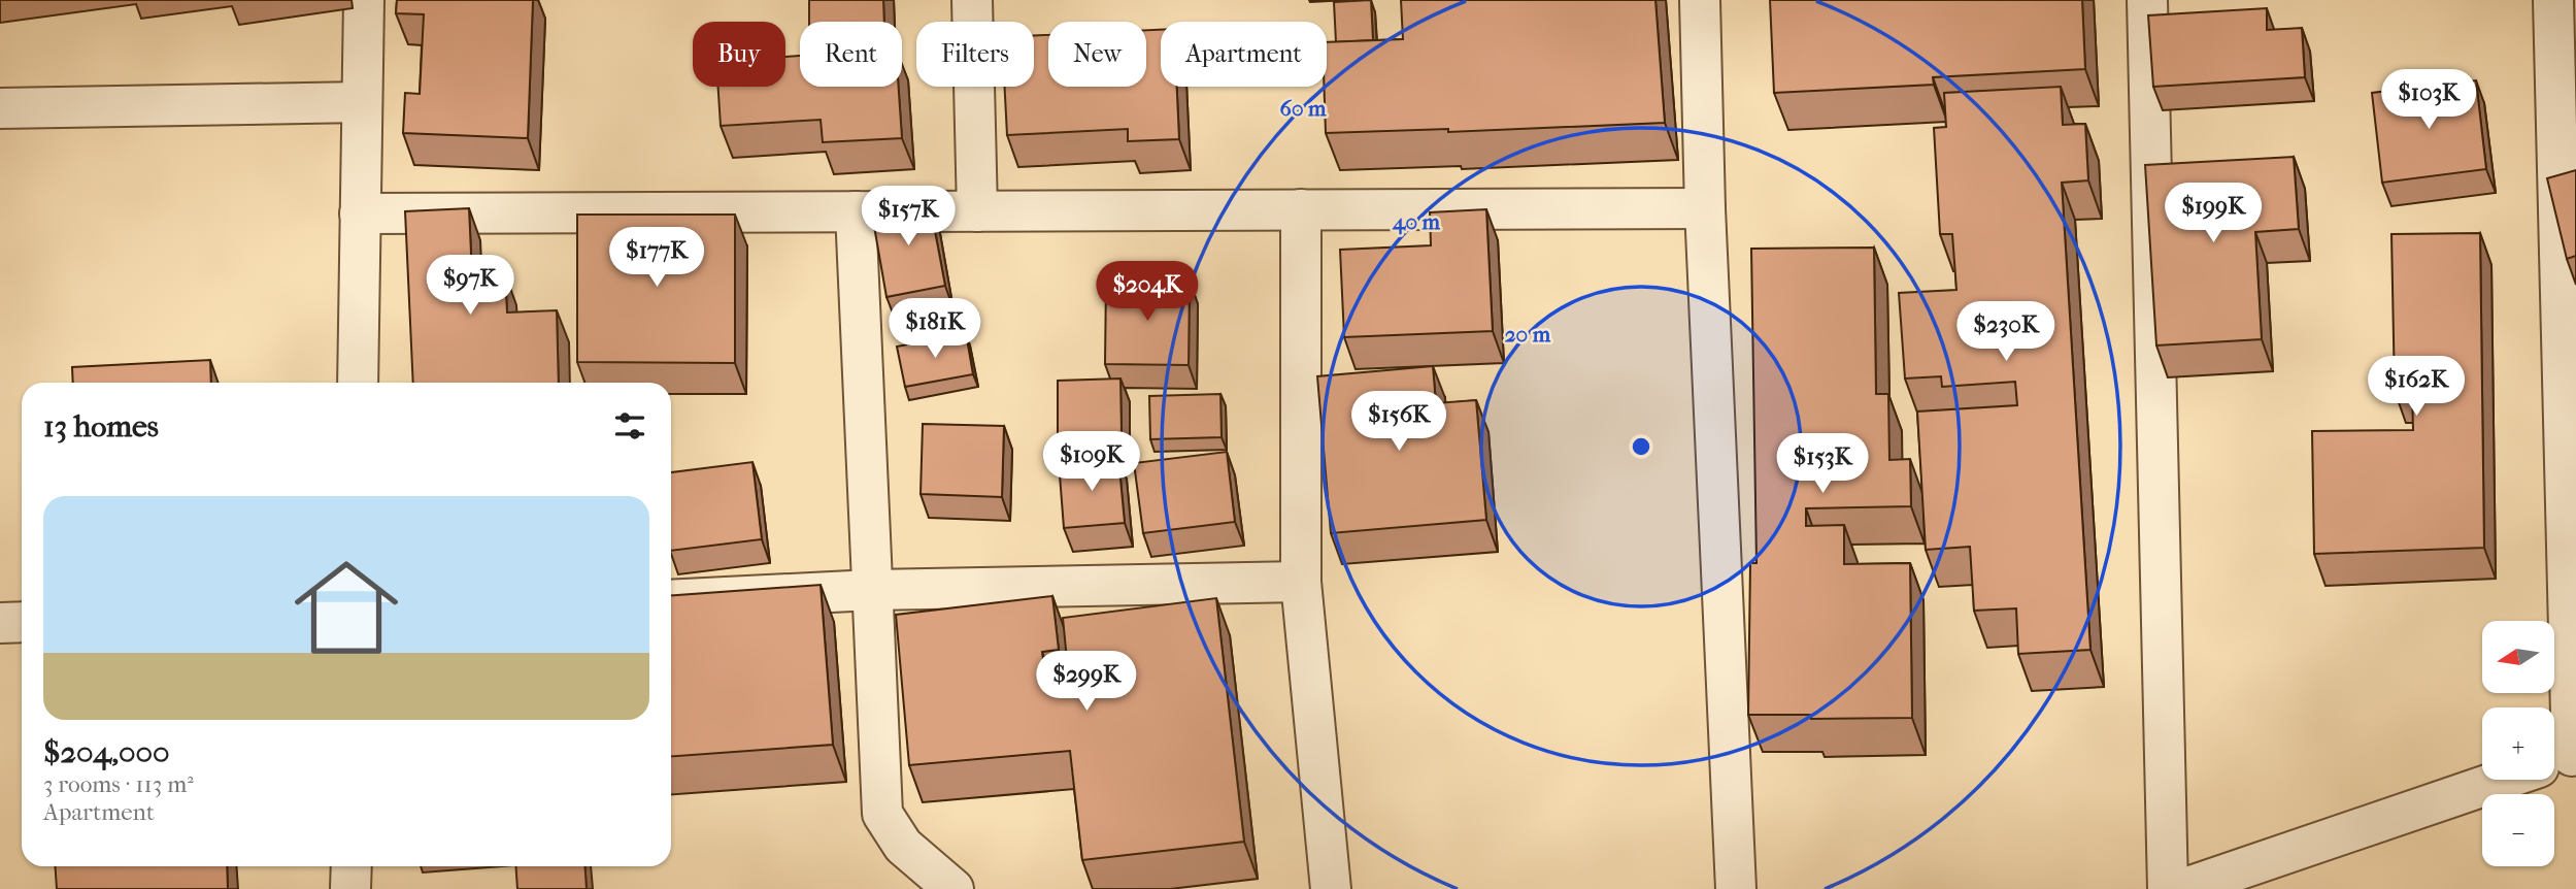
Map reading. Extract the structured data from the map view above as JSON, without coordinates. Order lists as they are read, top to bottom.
{
  "north": "left",
  "page": {
    "chip": [
      "Buy",
      "Rent",
      "Filters",
      "New",
      "Apartment"
    ],
    "price": [
      "$103K",
      "$199K",
      "$157K",
      "$177K",
      "$97K",
      "$204K",
      "$181K",
      "$230K",
      "$162K",
      "$156K",
      "$109K",
      "$153K",
      "$299K"
    ],
    "heading": "13 homes",
    "list": [
      {
        "name": "$204,000",
        "note": "3 rooms · 113 m² · Apartment"
      }
    ],
    "map_buttons": ["+", "−"]
  },
  "rings": ["60 m", "40 m", "20 m"]
}
